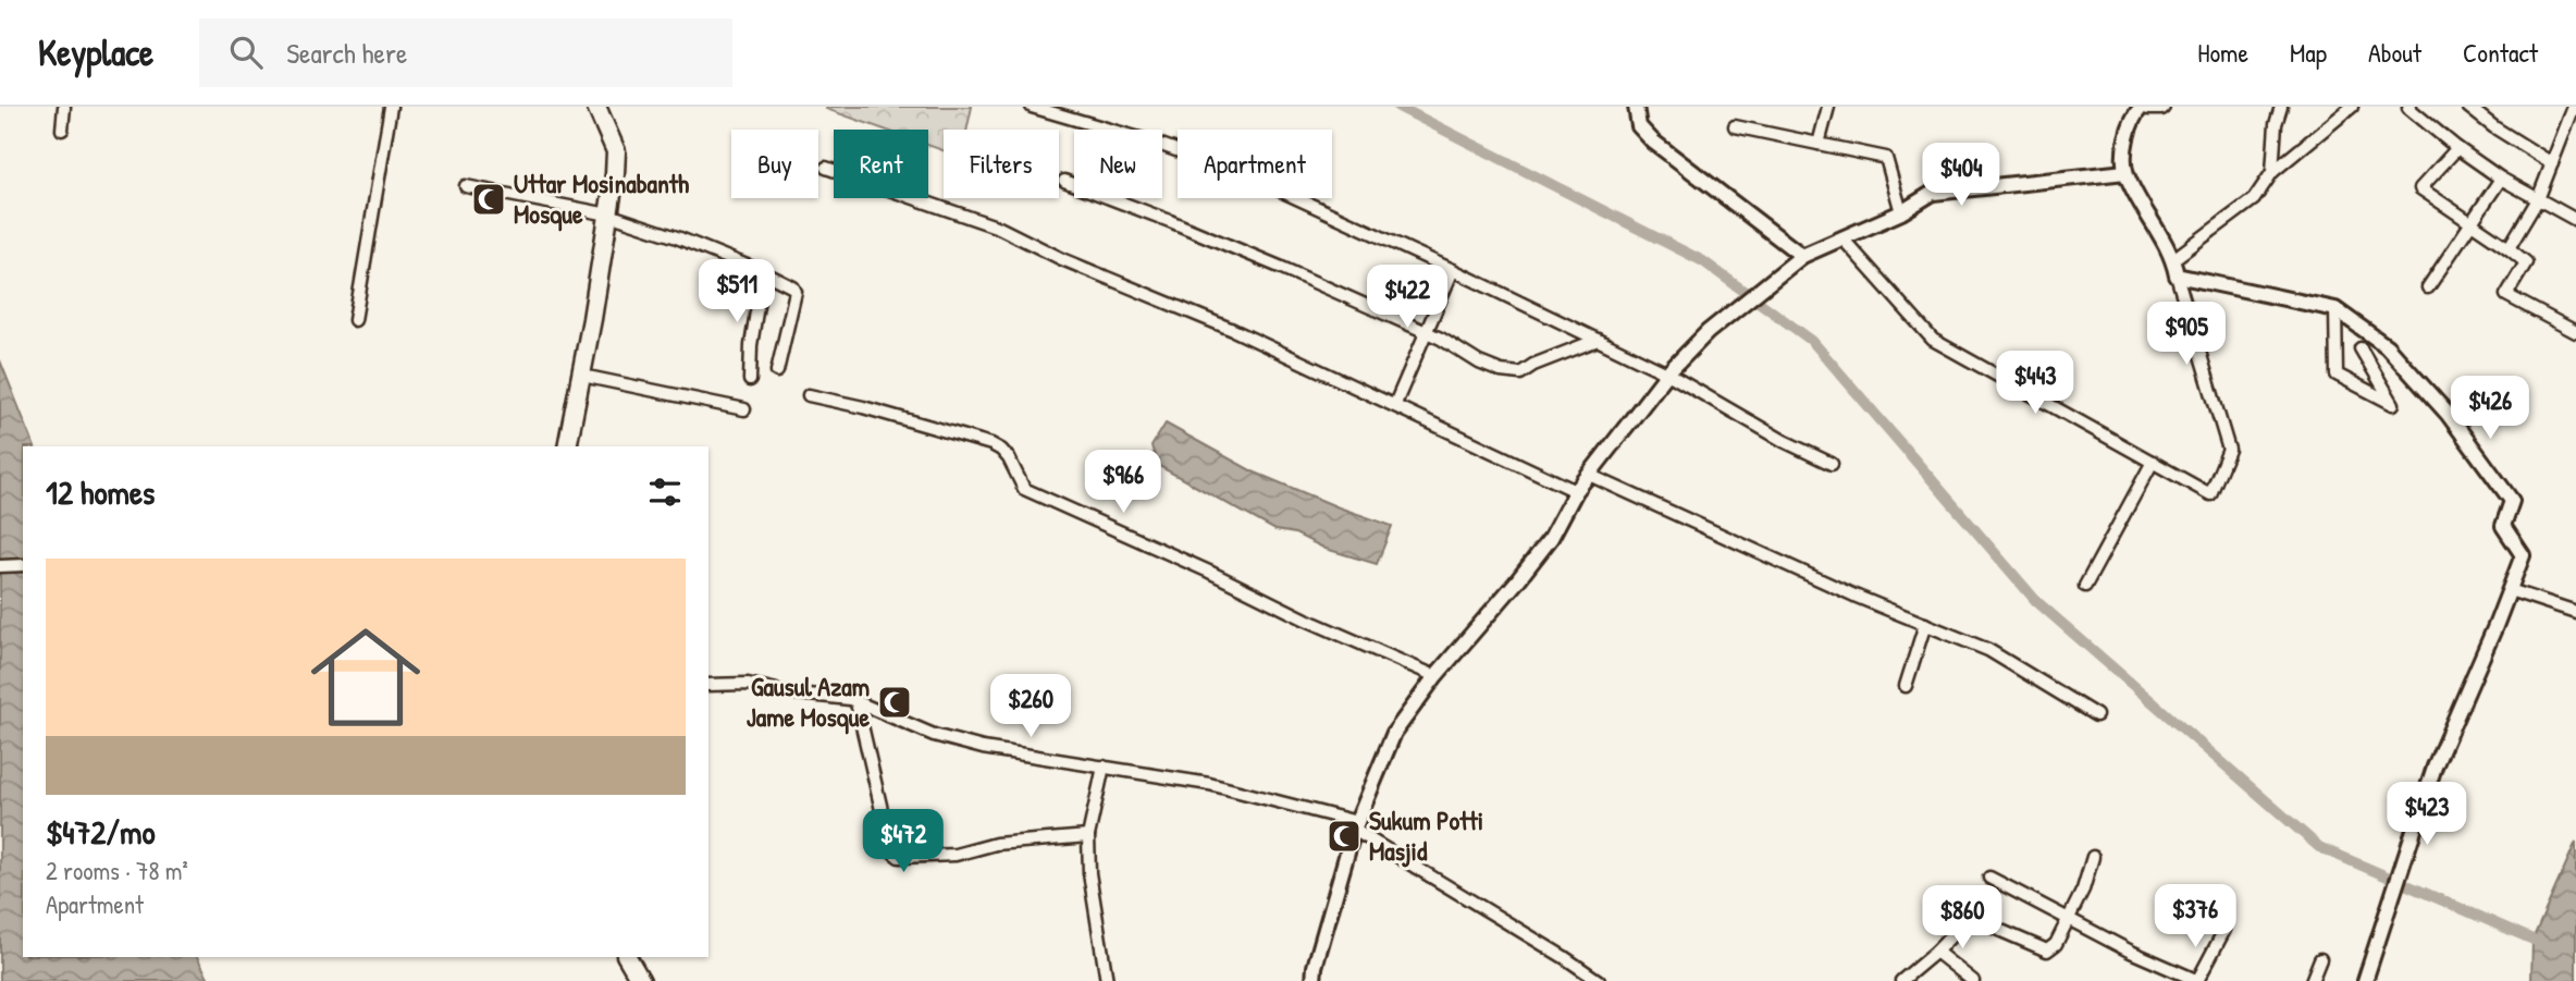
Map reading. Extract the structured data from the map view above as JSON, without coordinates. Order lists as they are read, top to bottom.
{
  "places": {
    "mosque": ["Uttar Mosinabanth Mosque", "Gausul Azam Jame Mosque", "Sukum Potti Masjid"]
  },
  "page": {
    "header": "Keyplace",
    "search": "Search here",
    "nav": [
      "Home",
      "Map",
      "About",
      "Contact"
    ],
    "chip": [
      "Buy",
      "Rent",
      "Filters",
      "New",
      "Apartment"
    ],
    "price": [
      "$404",
      "$511",
      "$422",
      "$905",
      "$443",
      "$426",
      "$966",
      "$260",
      "$423",
      "$472",
      "$376",
      "$860"
    ],
    "heading": "12 homes",
    "list": [
      {
        "name": "$472/mo",
        "note": "2 rooms · 78 m² · Apartment"
      }
    ]
  }
}
